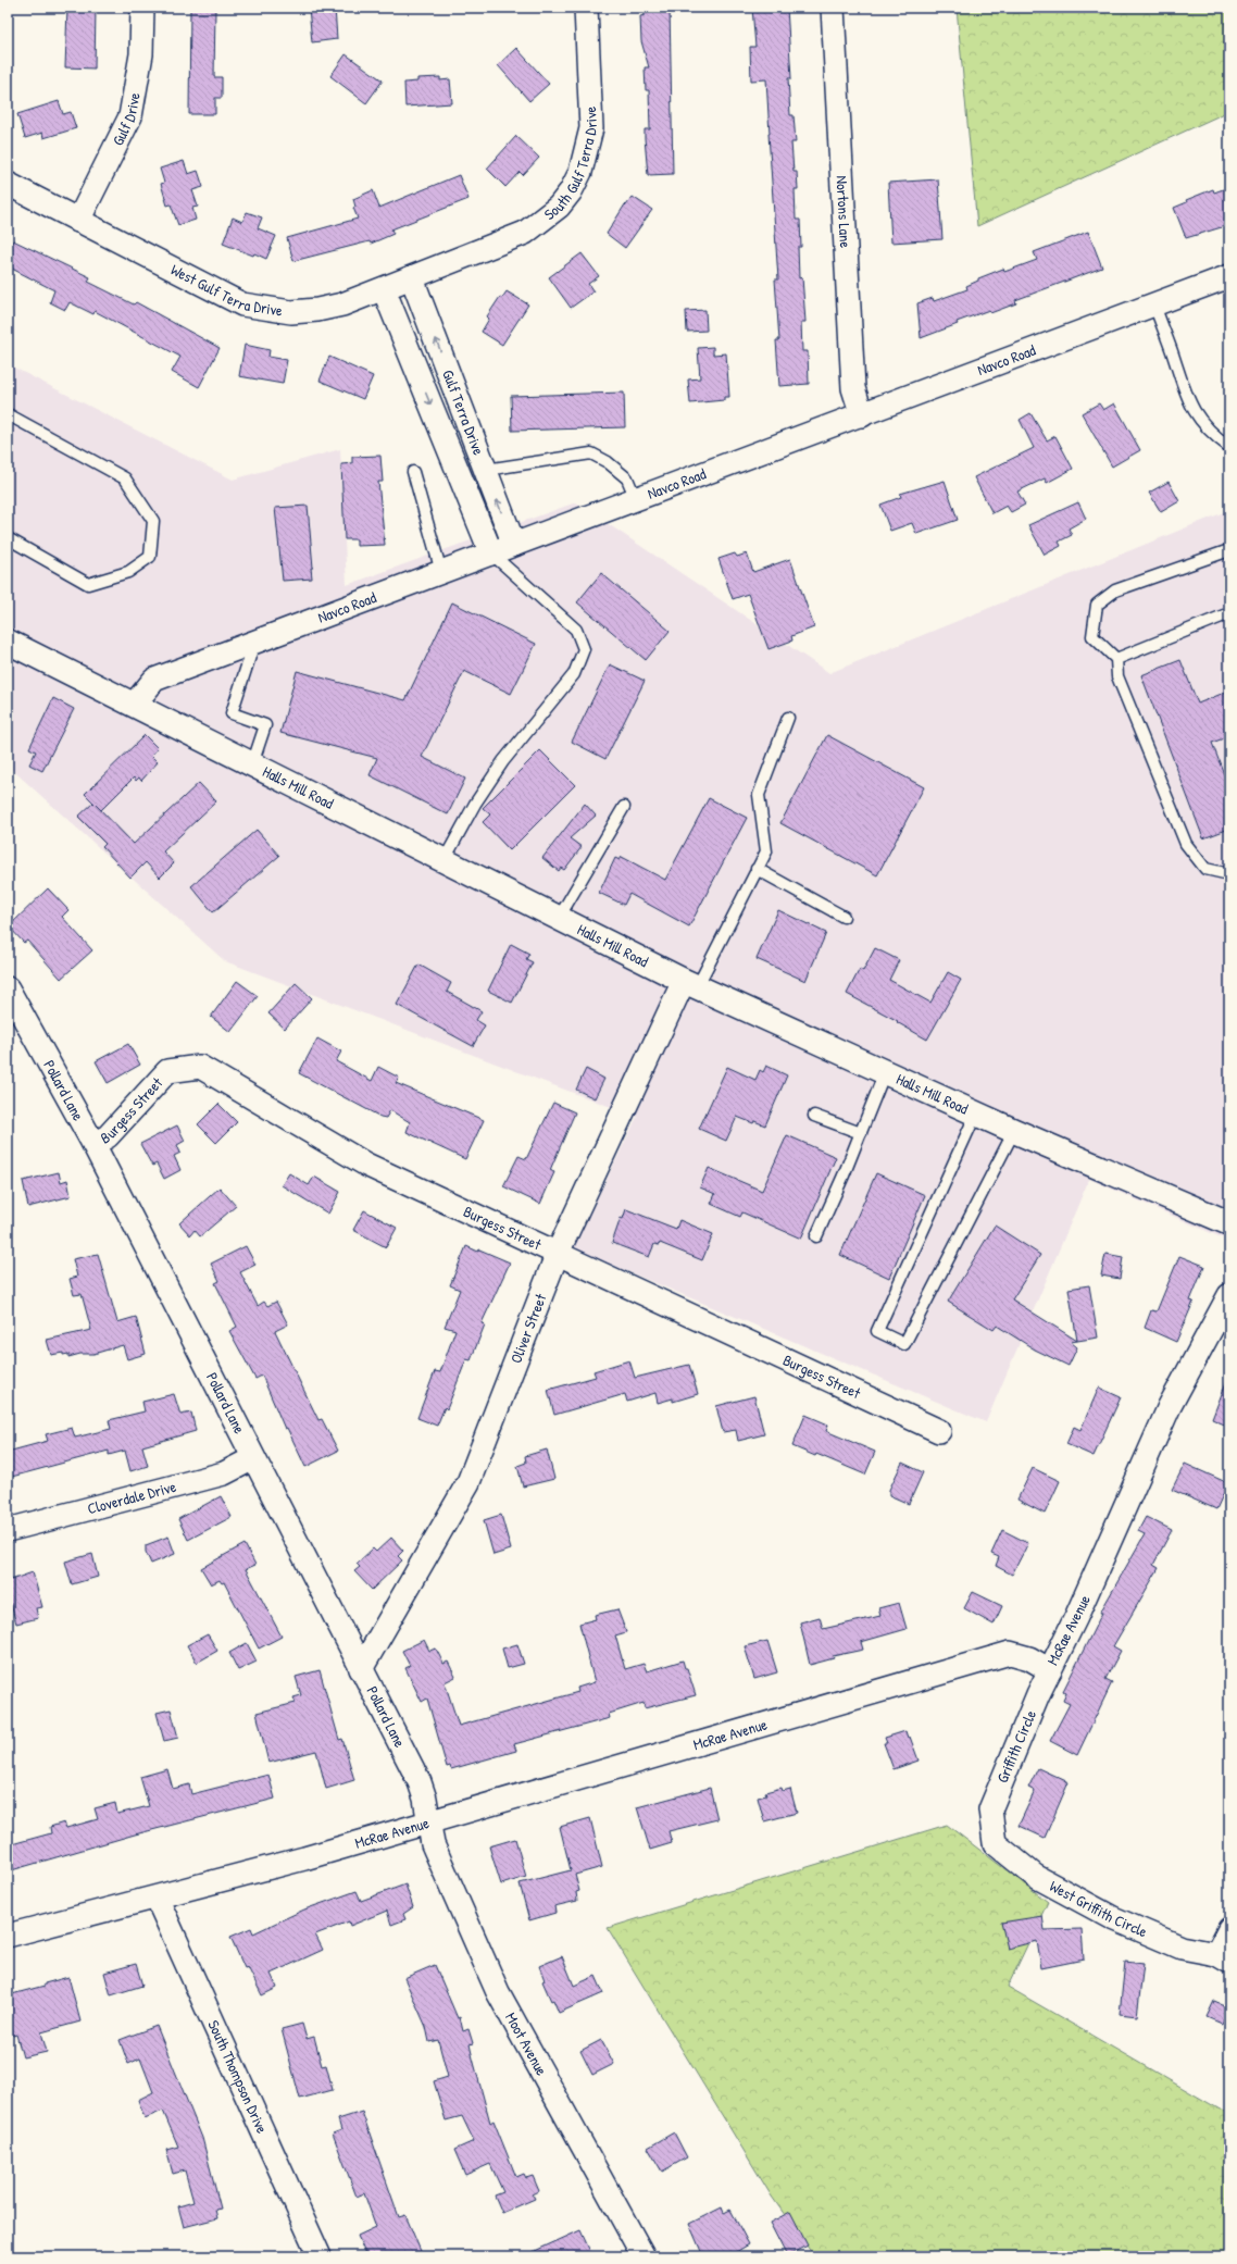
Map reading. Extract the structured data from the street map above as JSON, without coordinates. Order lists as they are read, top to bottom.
{
  "streets": {
    "street": [
      "Gulf Drive",
      "South Gulf Terra Drive",
      "Nortons Lane",
      "West Gulf Terra Drive",
      "Navco Road",
      "Gulf Terra Drive",
      "Halls Mill Road",
      "Pollard Lane",
      "Burgess Street",
      "Oliver Street",
      "Cloverdale Drive",
      "McRae Avenue",
      "Griffith Circle",
      "West Griffith Circle",
      "Moot Avenue",
      "South Thompson Drive"
    ]
  },
  "crossings": [
    ["Gulf Drive", "West Gulf Terra Drive"],
    ["South Gulf Terra Drive", "West Gulf Terra Drive"],
    ["Nortons Lane", "Navco Road"],
    ["West Gulf Terra Drive", "Gulf Terra Drive"],
    ["Navco Road", "Gulf Terra Drive"],
    ["Navco Road", "Halls Mill Road"],
    ["Halls Mill Road", "Oliver Street"],
    ["Pollard Lane", "Burgess Street"],
    ["Pollard Lane", "Oliver Street"],
    ["Pollard Lane", "Cloverdale Drive"],
    ["Pollard Lane", "McRae Avenue"],
    ["Pollard Lane", "Moot Avenue"],
    ["Burgess Street", "Oliver Street"],
    ["McRae Avenue", "Griffith Circle"],
    ["McRae Avenue", "Moot Avenue"],
    ["McRae Avenue", "South Thompson Drive"],
    ["Griffith Circle", "West Griffith Circle"]
  ]
}
